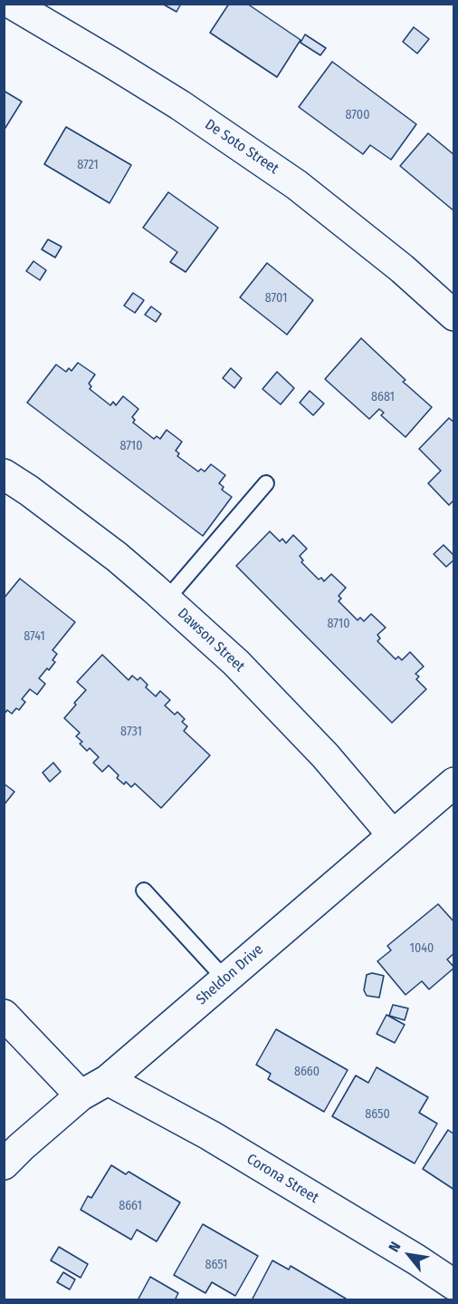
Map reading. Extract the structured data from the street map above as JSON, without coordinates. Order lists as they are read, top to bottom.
{
  "streets": {
    "street": [
      "De Soto Street",
      "Dawson Street",
      "Sheldon Drive",
      "Corona Street"
    ]
  },
  "crossings": [
    ["Dawson Street", "Sheldon Drive"],
    ["Sheldon Drive", "Corona Street"]
  ],
  "house_numbers": [
    "8700",
    "8721",
    "8701",
    "8681",
    "8710",
    "8710",
    "8741",
    "8731",
    "1040",
    "8660",
    "8650",
    "8661",
    "8651"
  ],
  "north": "top left"
}
